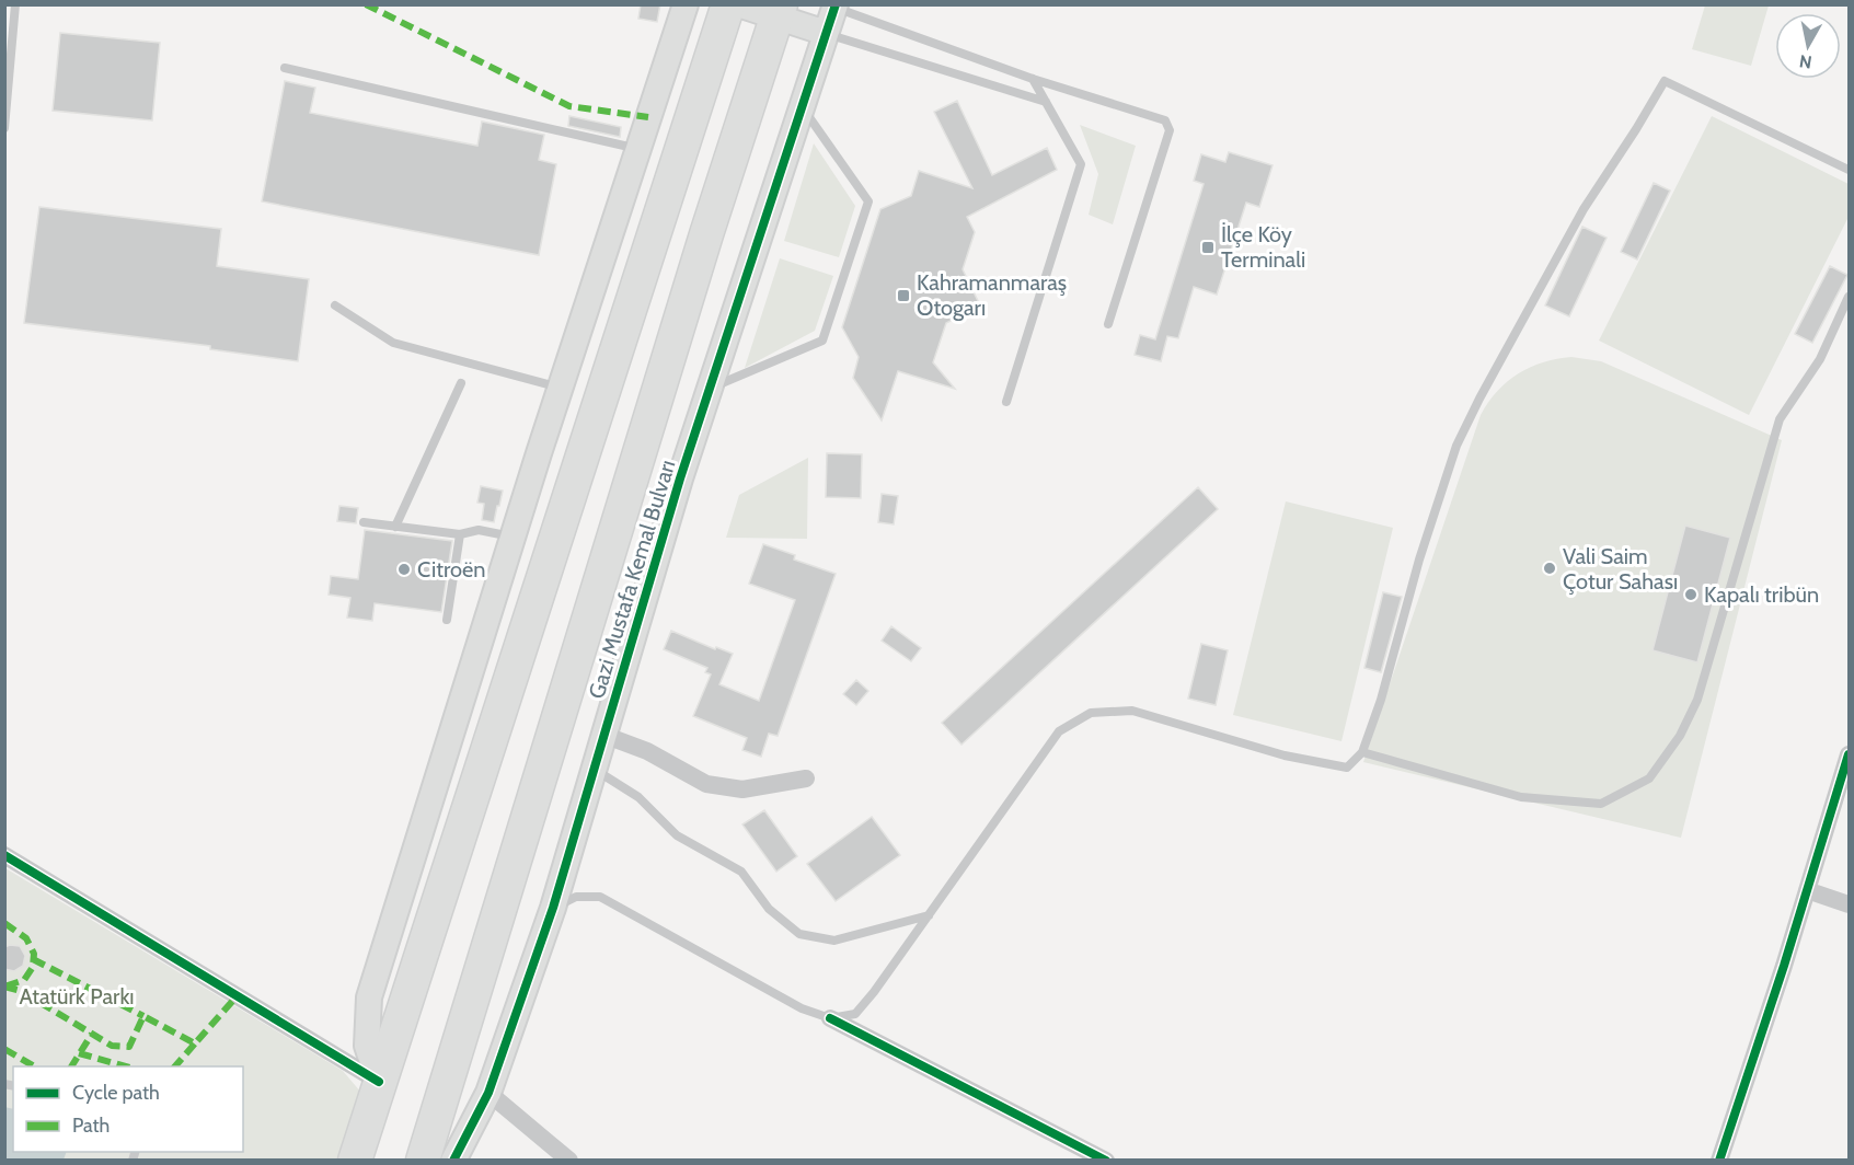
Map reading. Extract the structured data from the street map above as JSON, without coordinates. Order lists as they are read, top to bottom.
{
  "streets": {
    "highway": ["Gazi Mustafa Kemal Bulvarı"]
  },
  "parks": ["Atatürk Parkı"],
  "places": {
    "transit": ["İlçe Köy Terminali", "Kahramanmaraş Otogarı"],
    "other": ["Vali Saim Çotur Sahası", "Citroën", "Kapalı tribün"]
  },
  "legend": ["Cycle path", "Path"],
  "north": "bottom"
}
